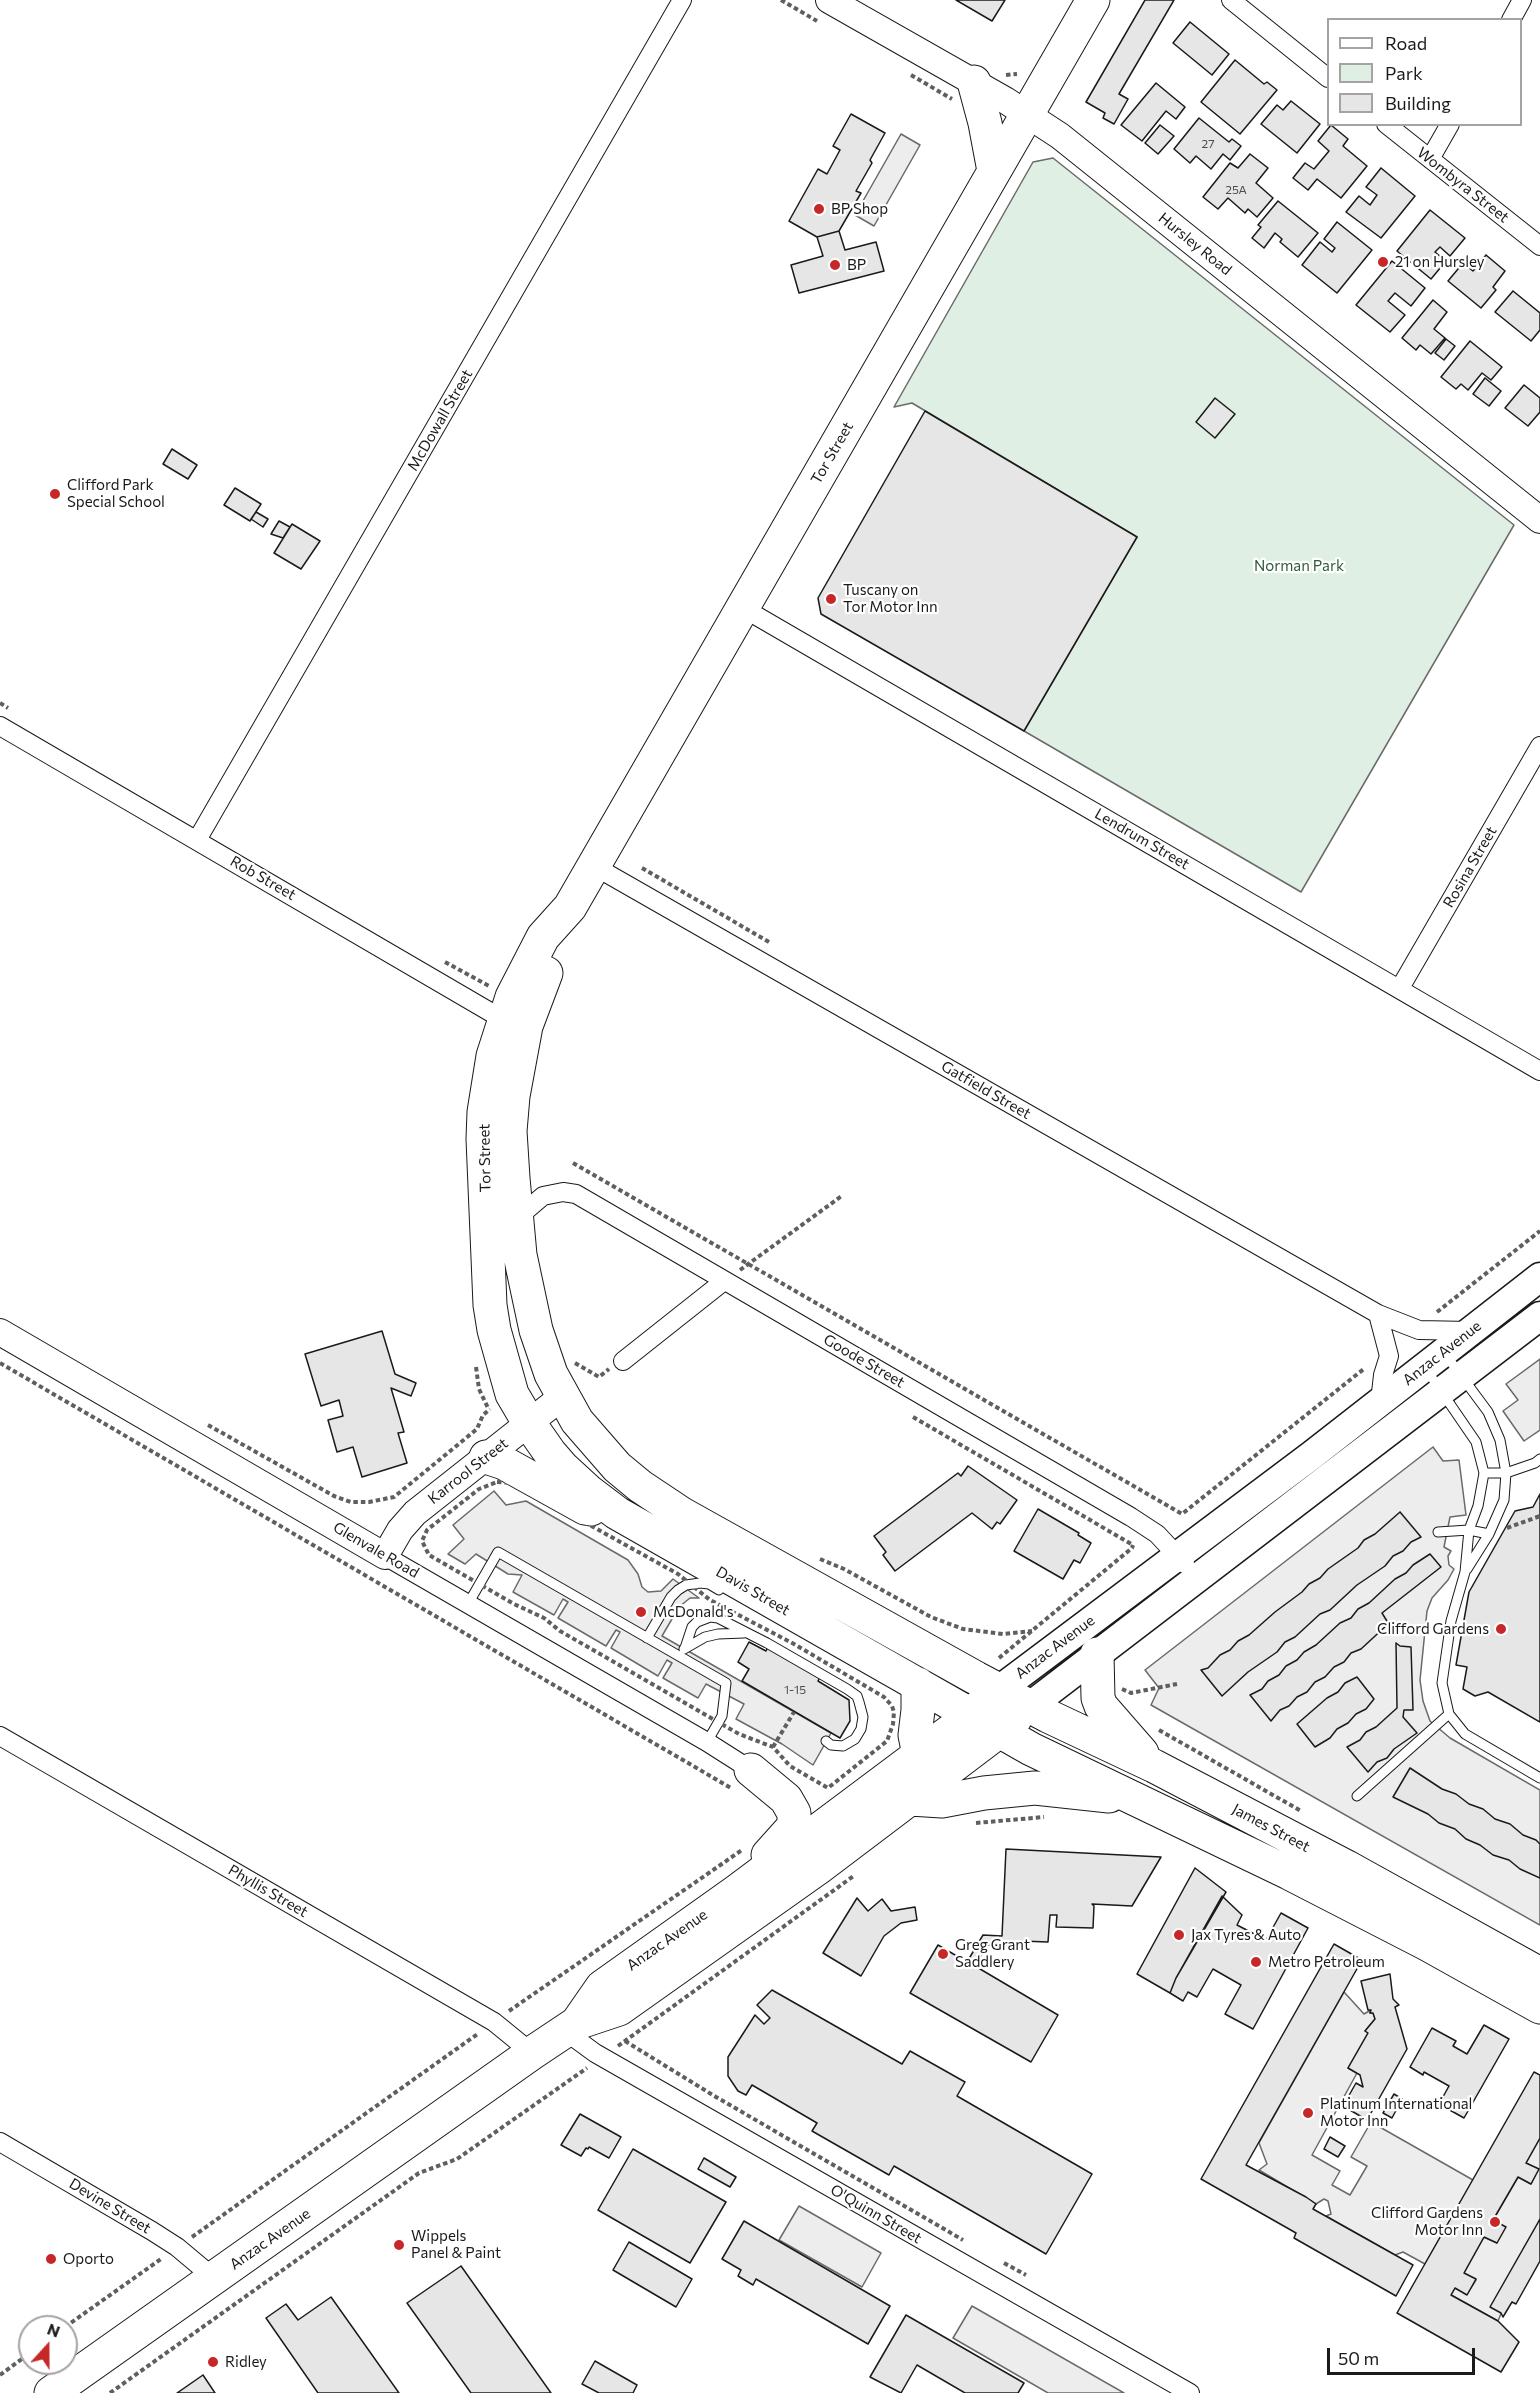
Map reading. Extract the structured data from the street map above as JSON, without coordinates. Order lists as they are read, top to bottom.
{
  "streets": {
    "highway": [
      "Tor Street",
      "Anzac Avenue",
      "Davis Street",
      "James Street"
    ],
    "street": [
      "Wombyra Street",
      "Hursley Road",
      "McDowall Street",
      "Lendrum Street",
      "Rosina Street",
      "Rob Street",
      "Gatfield Street",
      "Goode Street",
      "Karrool Street",
      "Glenvale Road",
      "Phyllis Street",
      "Devine Street",
      "O'Quinn Street"
    ]
  },
  "crossings": [
    ["Hursley Road", "Tor Street"],
    ["McDowall Street", "Rob Street"],
    ["Tor Street", "Lendrum Street"],
    ["Tor Street", "Rob Street"],
    ["Tor Street", "Gatfield Street"],
    ["Tor Street", "Goode Street"],
    ["Tor Street", "Karrool Street"],
    ["Tor Street", "Davis Street"],
    ["Lendrum Street", "Rosina Street"],
    ["Gatfield Street", "Anzac Avenue"],
    ["Anzac Avenue", "Goode Street"],
    ["Anzac Avenue", "Davis Street"],
    ["Anzac Avenue", "James Street"],
    ["Anzac Avenue", "Phyllis Street"],
    ["Anzac Avenue", "Devine Street"],
    ["Anzac Avenue", "O'Quinn Street"],
    ["Karrool Street", "Glenvale Road"],
    ["Karrool Street", "Davis Street"],
    ["Davis Street", "James Street"]
  ],
  "parks": ["Norman Park"],
  "places": [
    "BP Shop",
    "21 on Hursley",
    "BP",
    "Clifford Park Special School",
    "Tuscany on Tor Motor Inn",
    "McDonald's",
    "Clifford Gardens",
    "Jax Tyres & Auto",
    "Greg Grant Saddlery",
    "Metro Petroleum",
    "Platinum International Motor Inn",
    "Clifford Gardens Motor Inn",
    "Wippels Panel & Paint",
    "Oporto",
    "Ridley"
  ],
  "house_numbers": ["27", "25A", "1-15"],
  "legend": ["Road", "Park", "Building"],
  "scale_bar": "50 m",
  "north": "top"
}
